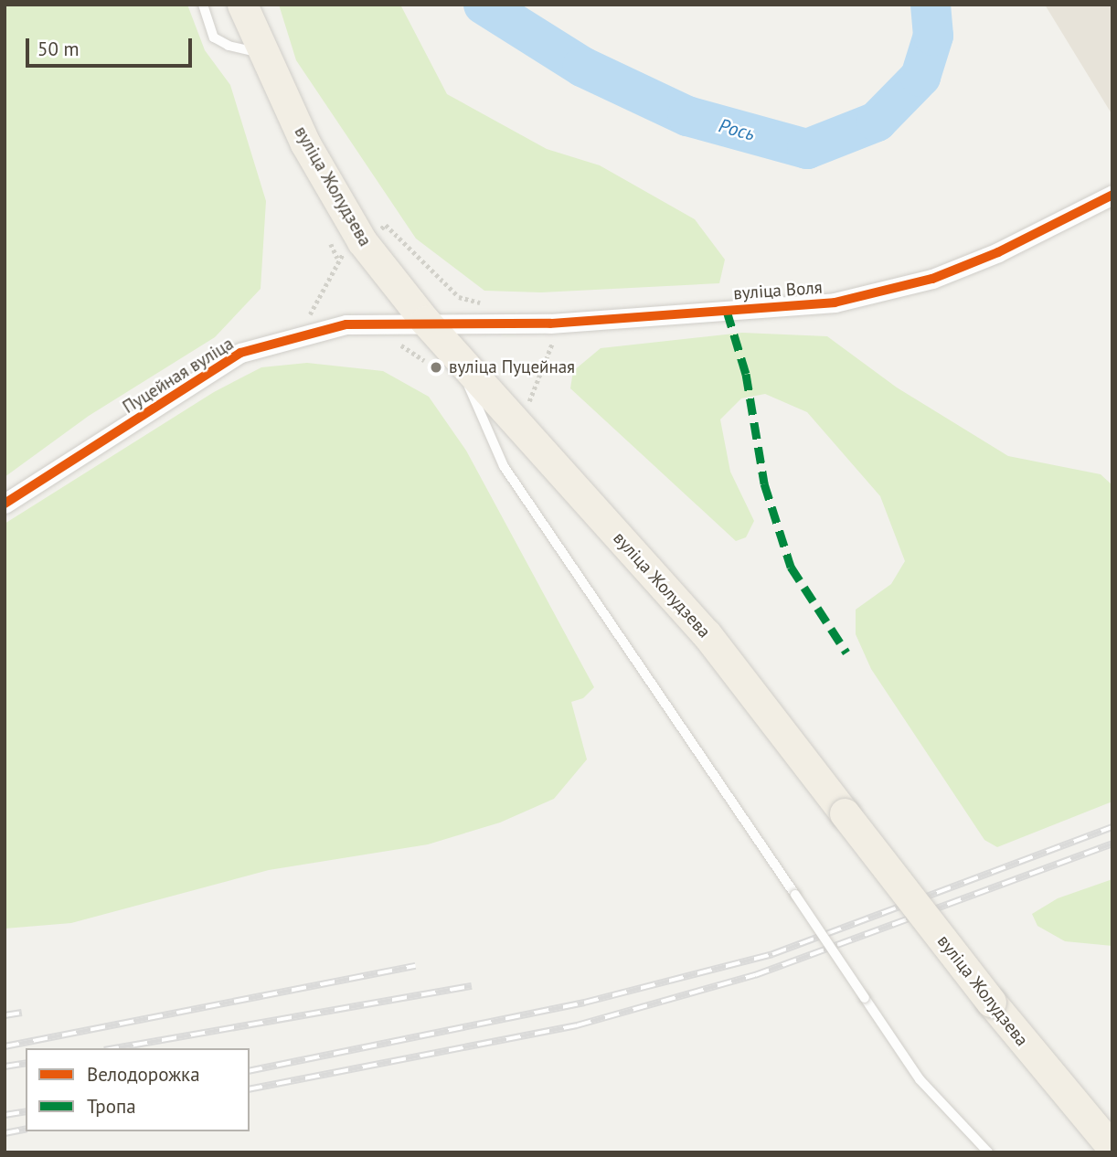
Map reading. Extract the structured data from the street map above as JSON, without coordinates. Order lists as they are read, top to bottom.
{
  "streets": {
    "main road": ["вуліца Жолудзева"],
    "street": ["вуліца Воля", "Пуцейная вуліца"]
  },
  "crossings": [
    ["вуліца Жолудзева", "вуліца Воля"],
    ["вуліца Жолудзева", "Пуцейная вуліца"],
    ["вуліца Воля", "Пуцейная вуліца"]
  ],
  "water": ["Рось"],
  "places": ["вуліца Пуцейная"],
  "legend": ["Велодорожка", "Тропа"],
  "scale_bar": "50 m"
}
